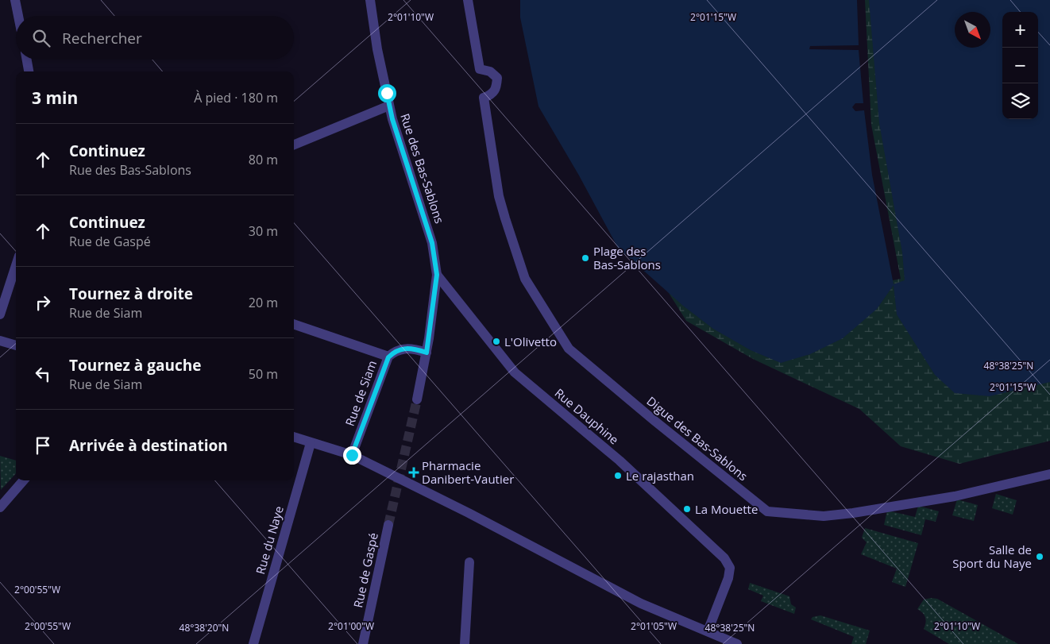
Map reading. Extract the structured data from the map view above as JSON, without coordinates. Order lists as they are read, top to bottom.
{
  "streets": {
    "street": [
      "Rue des Bas-Sablons",
      "Rue de Siam",
      "Rue Dauphine",
      "Digue des Bas-Sablons",
      "Rue du Naye",
      "Rue de Gaspé"
    ]
  },
  "crossings": [
    ["Rue des Bas-Sablons", "Rue Dauphine"]
  ],
  "places": {
    "other": [
      "Plage des Bas-Sablons",
      "L'Olivetto",
      "Le rajasthan",
      "La Mouette",
      "Salle de Sport du Naye"
    ],
    "health": ["Pharmacie Danibert-Vautier"]
  },
  "north": "bottom right",
  "page": {
    "map_buttons": ["+", "−"],
    "search": "Rechercher",
    "heading": ["3 min", "À pied · 180 m"],
    "list": [
      ["Continuez", "Rue des Bas-Sablons", "80 m"],
      ["Continuez", "Rue de Gaspé", "30 m"],
      ["Tournez à droite", "Rue de Siam", "20 m"],
      ["Tournez à gauche", "Rue de Siam", "50 m"],
      "Arrivée à destination"
    ]
  },
  "coordinates": [
    "2°01'10\"W",
    "2°01'15\"W",
    "48°38'25\"N",
    "2°00'55\"W",
    "2°01'00\"W",
    "2°01'05\"W",
    "48°38'20\"N"
  ]
}
